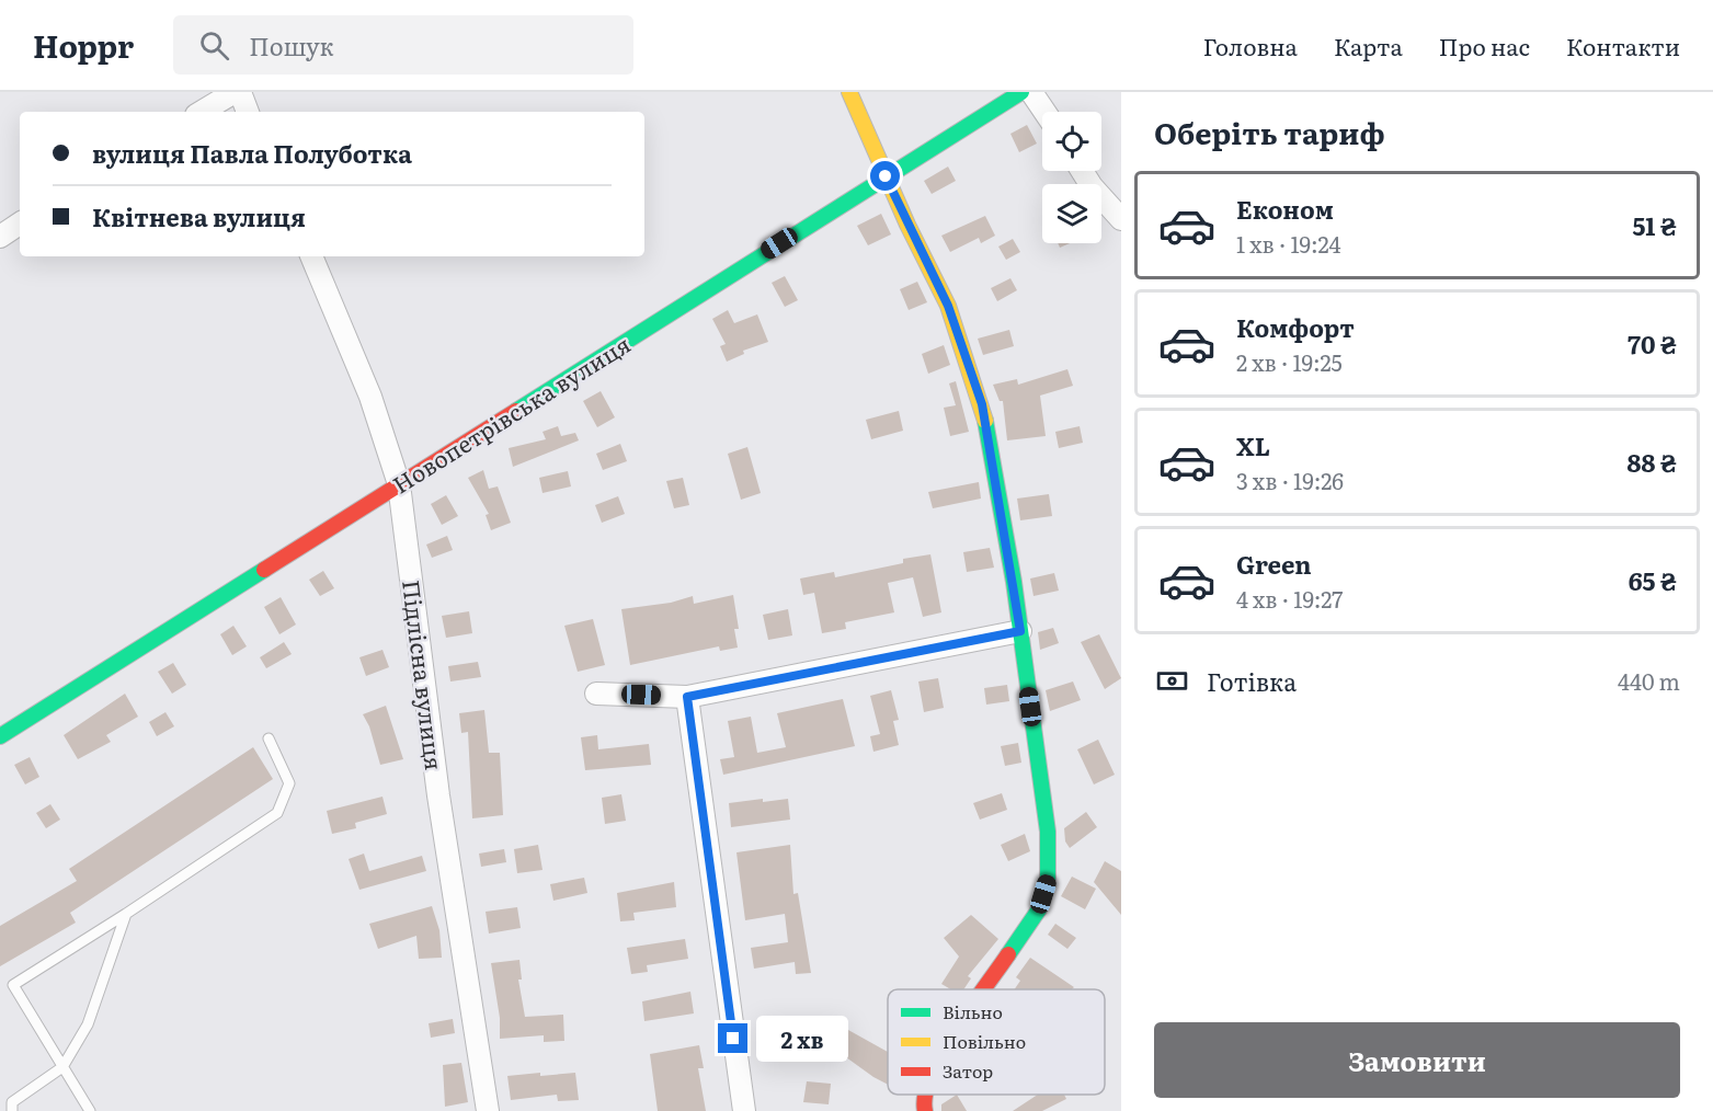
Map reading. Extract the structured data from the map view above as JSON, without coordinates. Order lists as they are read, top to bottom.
{
  "streets": {
    "street": ["Новопетрівська вулиця", "Підлісна вулиця"]
  },
  "crossings": [
    ["Новопетрівська вулиця", "Підлісна вулиця"]
  ],
  "legend": ["Вільно", "Повільно", "Затор"],
  "page": {
    "header": "Hoppr",
    "search": "Пошук",
    "nav": [
      "Головна",
      "Карта",
      "Про нас",
      "Контакти"
    ],
    "heading": "Оберіть тариф",
    "banner": ["вулиця Павла Полуботка", "Квітнева вулиця"],
    "list": [
      {
        "name": "Економ",
        "note": "1 хв · 19:24",
        "value": "51 ₴"
      },
      {
        "name": "Комфорт",
        "note": "2 хв · 19:25",
        "value": "70 ₴"
      },
      {
        "name": "XL",
        "note": "3 хв · 19:26",
        "value": "88 ₴"
      },
      {
        "name": "Green",
        "note": "4 хв · 19:27",
        "value": "65 ₴"
      }
    ],
    "pay": ["Готівка", "440 m"],
    "buttons": "Замовити",
    "bubble": "2 хв"
  }
}
